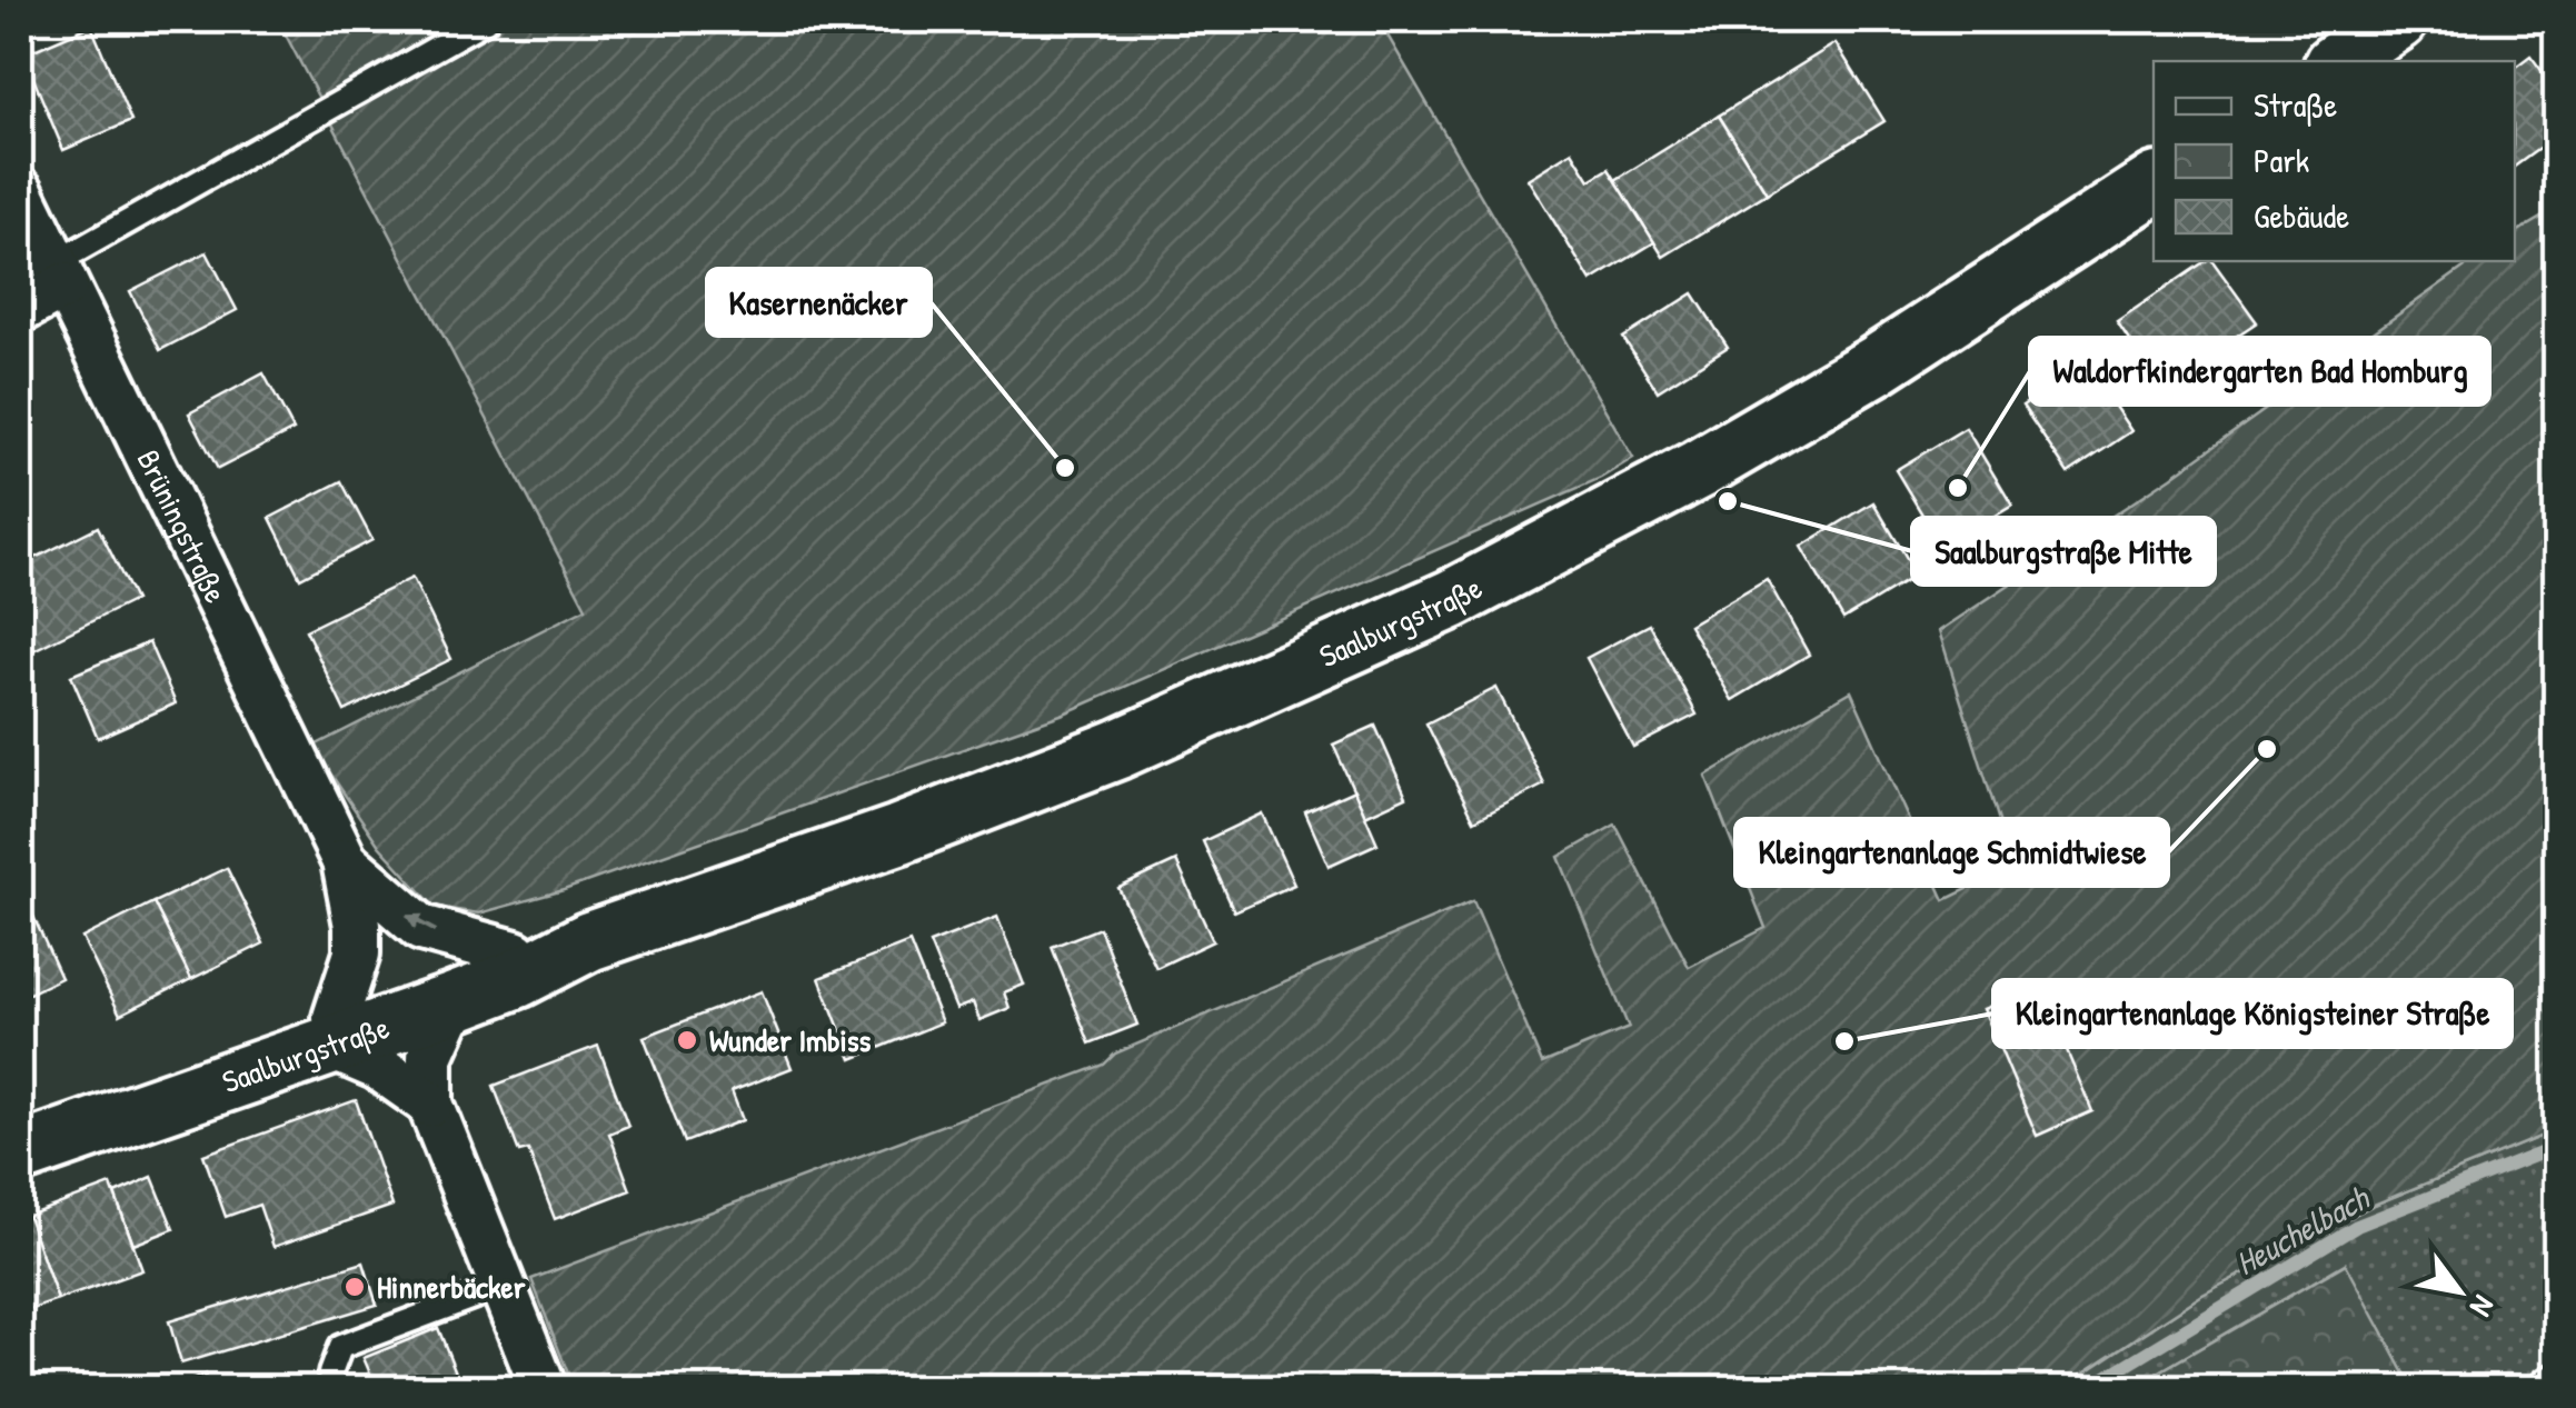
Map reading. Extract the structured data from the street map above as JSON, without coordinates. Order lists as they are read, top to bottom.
{
  "streets": {
    "street": ["Brüningstraße", "Saalburgstraße"]
  },
  "crossings": [
    ["Brüningstraße", "Saalburgstraße"]
  ],
  "water": ["Heuchelbach"],
  "places": [
    "Kasernenäcker",
    "Waldorfkindergarten Bad Homburg",
    "Saalburgstraße Mitte",
    "Kleingartenanlage Schmidtwiese",
    "Wunder Imbiss",
    "Kleingartenanlage Königsteiner Straße",
    "Hinnerbäcker"
  ],
  "legend": ["Straße", "Park", "Gebäude"],
  "north": "bottom right"
}
